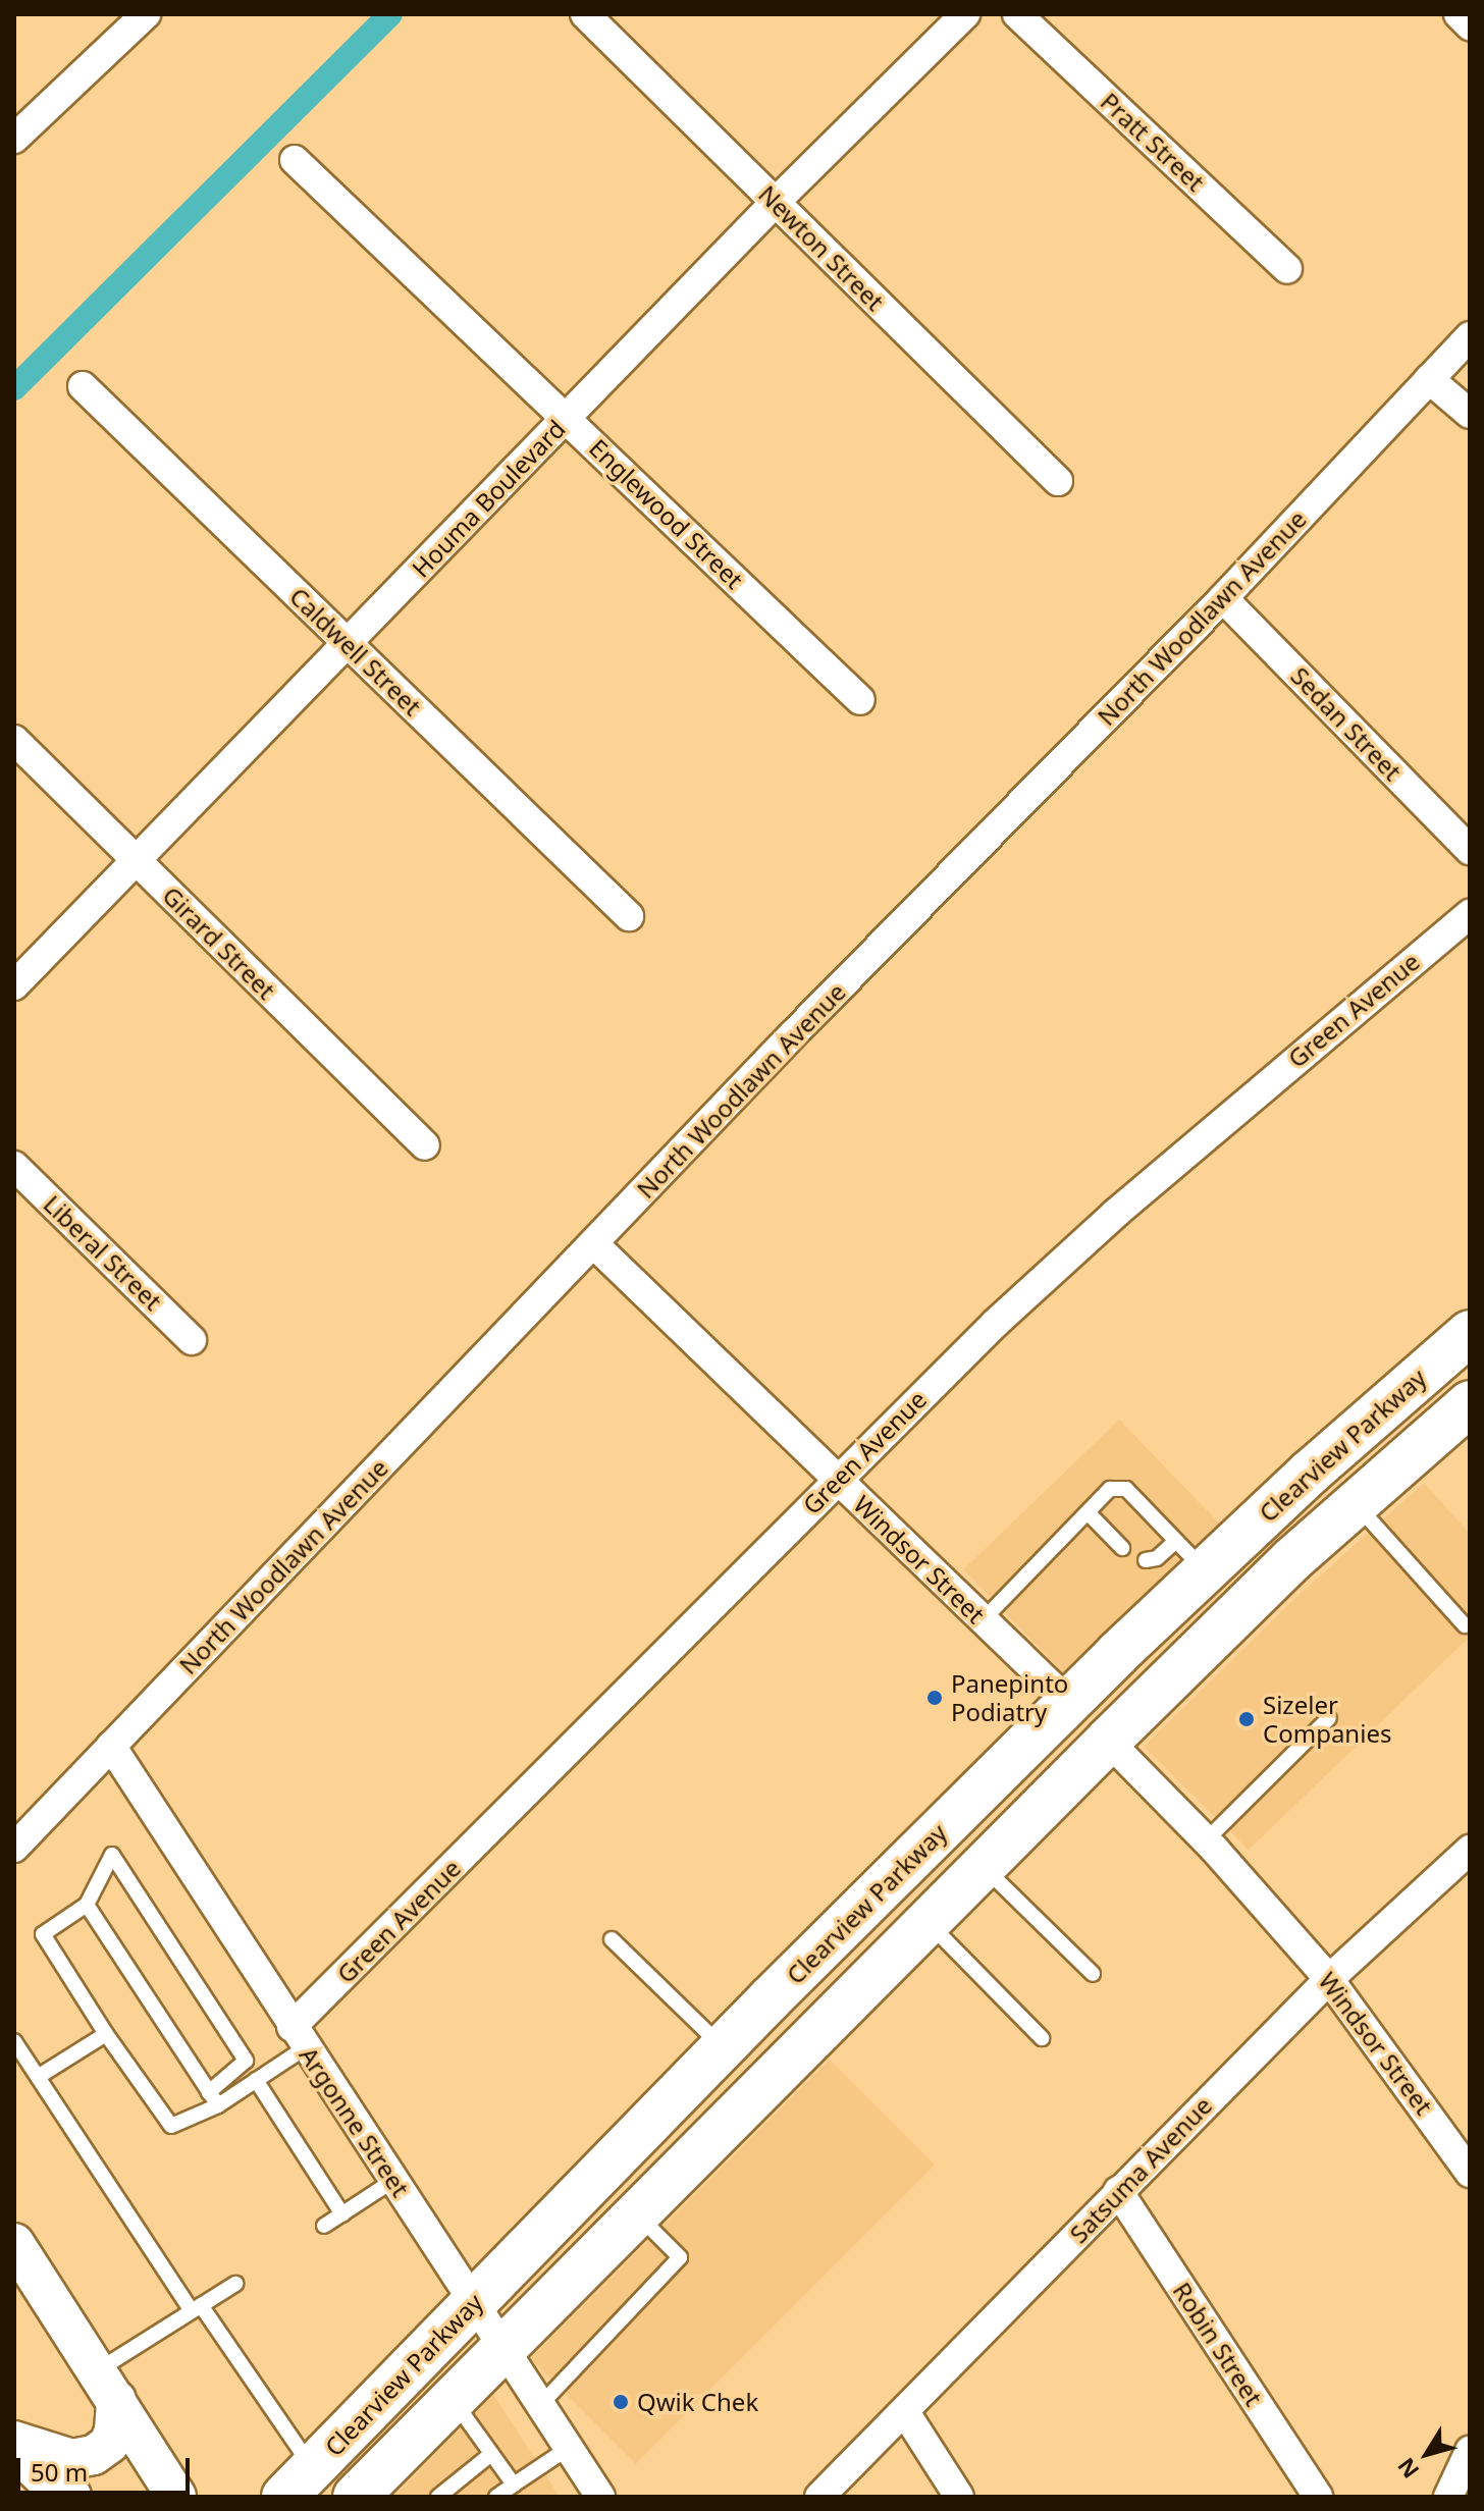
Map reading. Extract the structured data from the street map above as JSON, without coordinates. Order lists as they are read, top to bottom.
{
  "streets": {
    "highway": ["Clearview Parkway"],
    "street": [
      "Pratt Street",
      "Newton Street",
      "Houma Boulevard",
      "Englewood Street",
      "North Woodlawn Avenue",
      "Caldwell Street",
      "Sedan Street",
      "Girard Street",
      "Green Avenue",
      "Liberal Street",
      "Windsor Street",
      "Argonne Street",
      "Satsuma Avenue",
      "Robin Street"
    ]
  },
  "crossings": [
    ["Newton Street", "Houma Boulevard"],
    ["Houma Boulevard", "Englewood Street"],
    ["Houma Boulevard", "Caldwell Street"],
    ["Houma Boulevard", "Girard Street"],
    ["North Woodlawn Avenue", "Sedan Street"],
    ["North Woodlawn Avenue", "Windsor Street"],
    ["North Woodlawn Avenue", "Argonne Street"],
    ["Green Avenue", "Windsor Street"],
    ["Green Avenue", "Argonne Street"],
    ["Clearview Parkway", "Windsor Street"],
    ["Clearview Parkway", "Argonne Street"],
    ["Windsor Street", "Satsuma Avenue"],
    ["Satsuma Avenue", "Robin Street"]
  ],
  "places": ["Panepinto Podiatry", "Sizeler Companies", "Qwik Chek"],
  "scale_bar": "50 m",
  "north": "bottom left"
}
